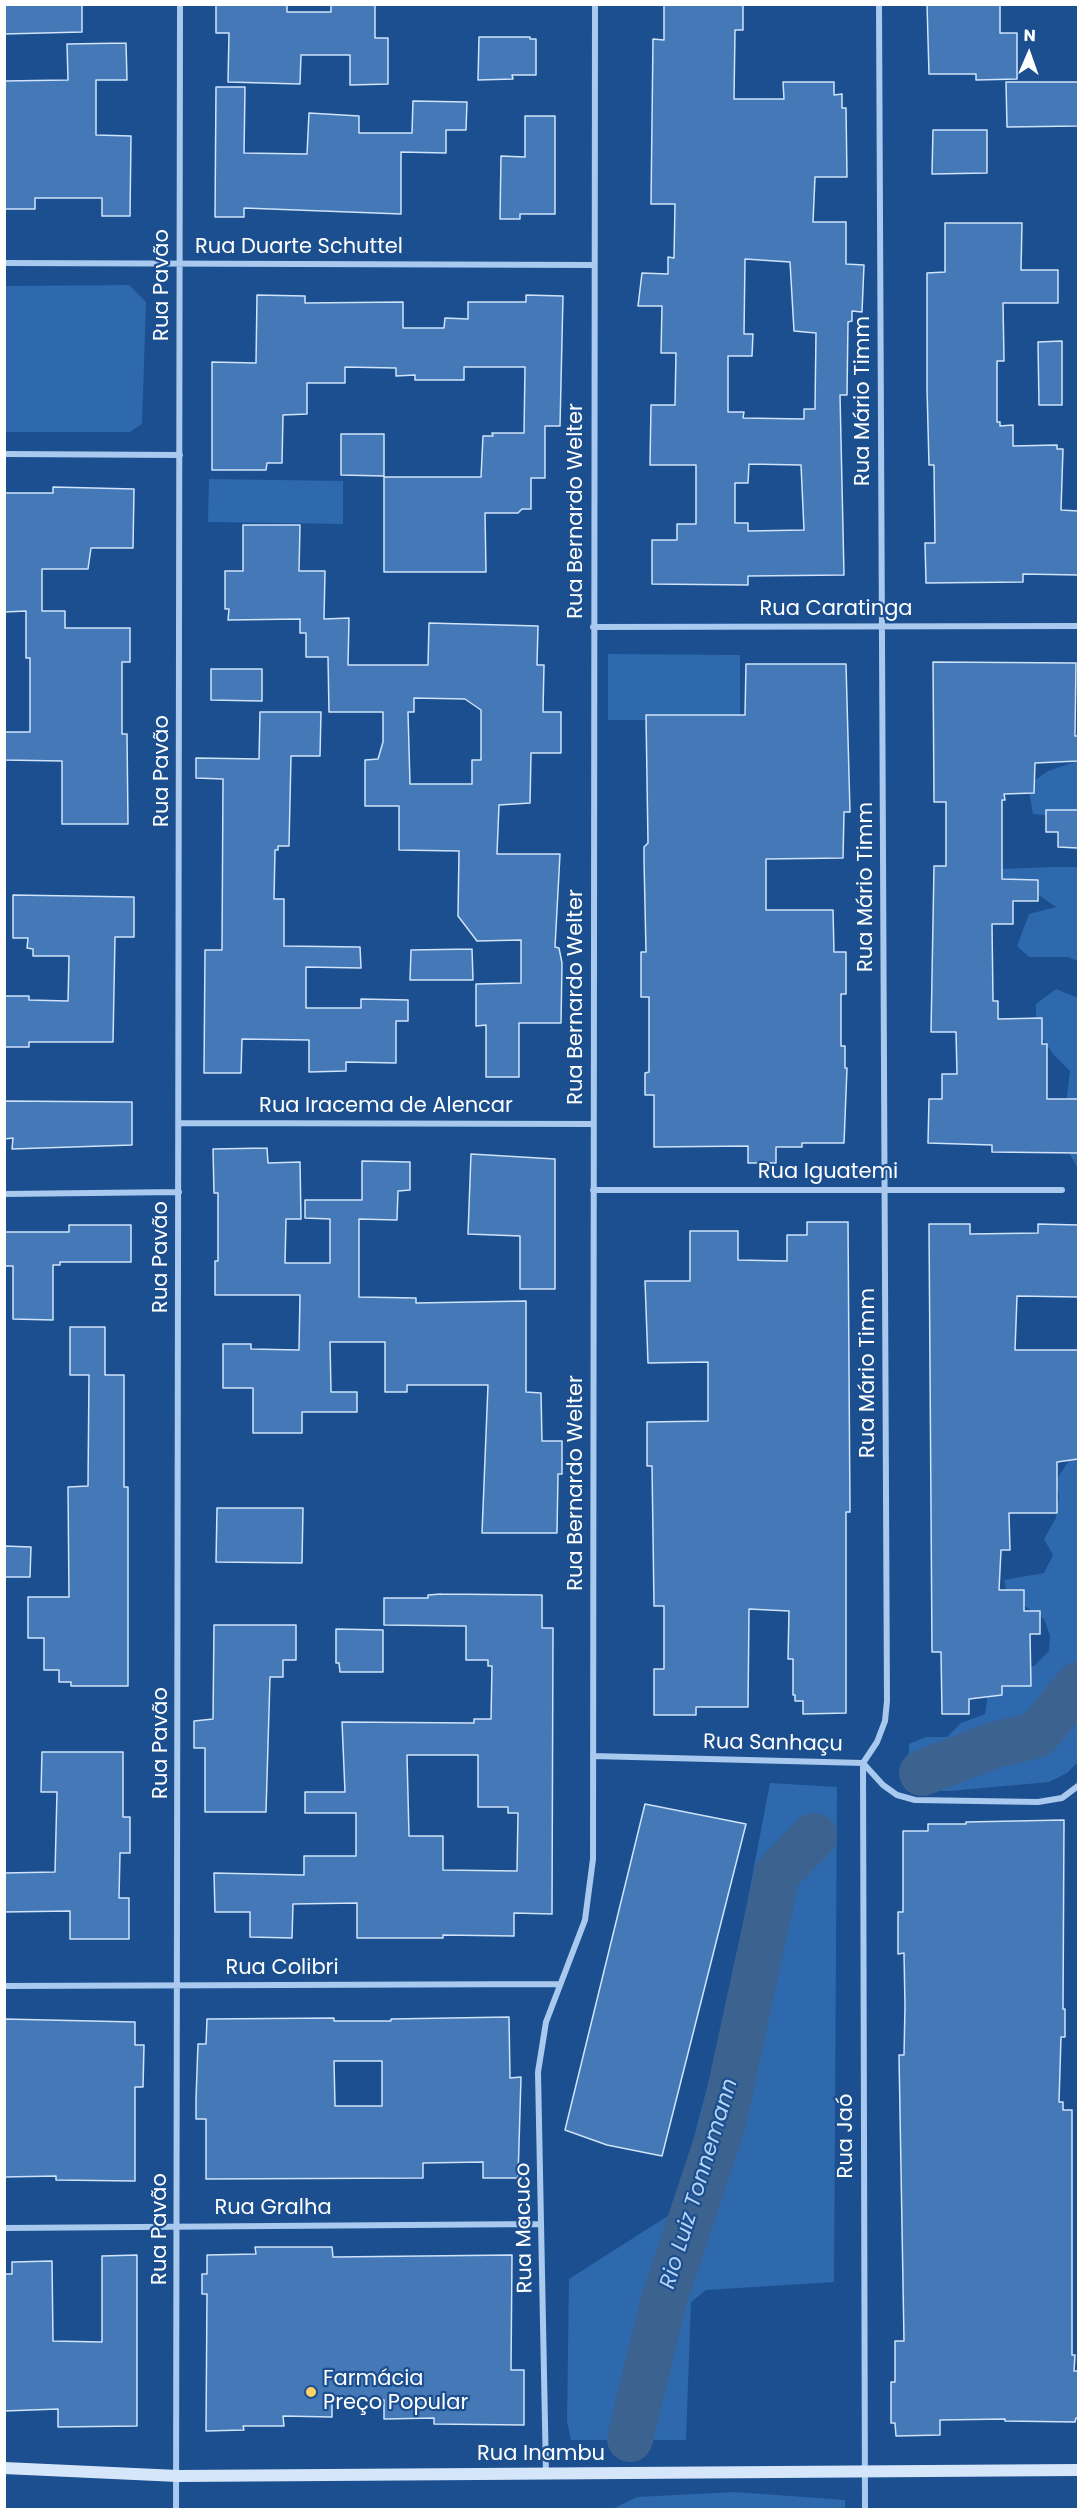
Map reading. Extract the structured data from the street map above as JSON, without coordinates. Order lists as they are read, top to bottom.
{
  "streets": {
    "main road": ["Rua Inambu"],
    "street": [
      "Rua Duarte Schuttel",
      "Rua Pavão",
      "Rua Mário Timm",
      "Rua Bernardo Welter",
      "Rua Caratinga",
      "Rua Iracema de Alencar",
      "Rua Iguatemi",
      "Rua Sanhaçu",
      "Rua Colibri",
      "Rua Jaó",
      "Rua Gralha",
      "Rua Macuco"
    ]
  },
  "crossings": [
    ["Rua Duarte Schuttel", "Rua Pavão"],
    ["Rua Duarte Schuttel", "Rua Bernardo Welter"],
    ["Rua Pavão", "Rua Iracema de Alencar"],
    ["Rua Pavão", "Rua Colibri"],
    ["Rua Pavão", "Rua Gralha"],
    ["Rua Pavão", "Rua Inambu"],
    ["Rua Mário Timm", "Rua Caratinga"],
    ["Rua Mário Timm", "Rua Iguatemi"],
    ["Rua Mário Timm", "Rua Sanhaçu"],
    ["Rua Mário Timm", "Rua Jaó"],
    ["Rua Bernardo Welter", "Rua Caratinga"],
    ["Rua Bernardo Welter", "Rua Iracema de Alencar"],
    ["Rua Bernardo Welter", "Rua Iguatemi"],
    ["Rua Bernardo Welter", "Rua Sanhaçu"],
    ["Rua Bernardo Welter", "Rua Colibri"],
    ["Rua Bernardo Welter", "Rua Macuco"],
    ["Rua Sanhaçu", "Rua Jaó"],
    ["Rua Colibri", "Rua Macuco"],
    ["Rua Jaó", "Rua Inambu"],
    ["Rua Gralha", "Rua Macuco"],
    ["Rua Macuco", "Rua Inambu"]
  ],
  "water": ["Rio Luiz Tonnemann"],
  "places": ["Farmácia Preço Popular"],
  "north": "top"
}
